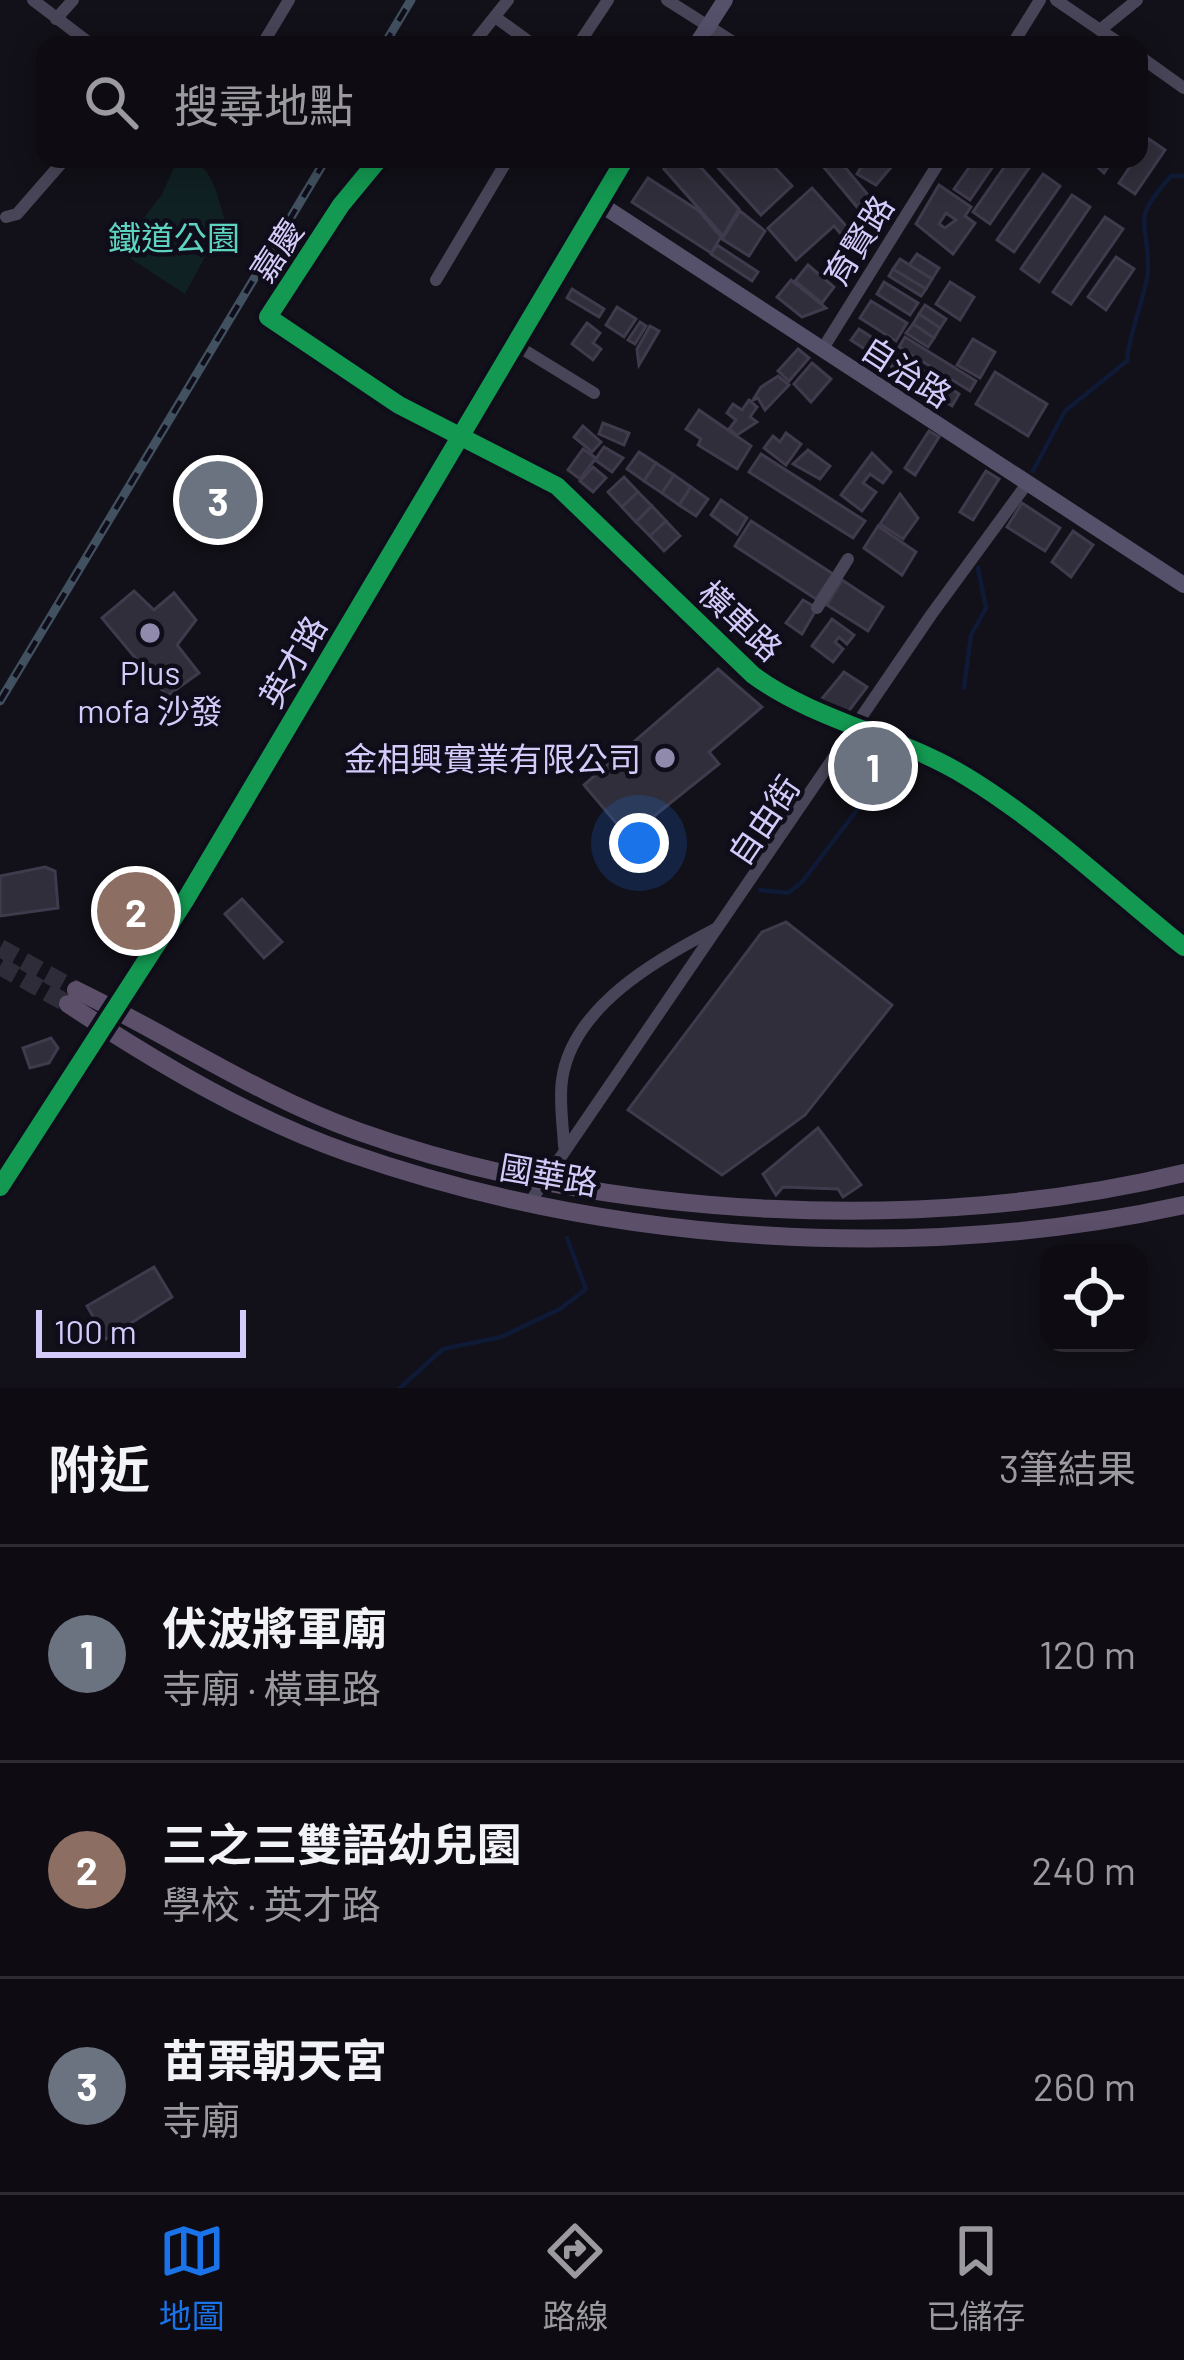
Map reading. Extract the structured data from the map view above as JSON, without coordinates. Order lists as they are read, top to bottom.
{
  "streets": {
    "main road": ["國華路"],
    "street": [
      "育賢路",
      "嘉慶",
      "自治路",
      "橫車路",
      "英才路",
      "自由街"
    ]
  },
  "crossings": [
    ["育賢路", "自治路"],
    ["嘉慶", "橫車路"],
    ["自治路", "英才路"],
    ["自治路", "自由街"],
    ["橫車路", "英才路"],
    ["橫車路", "自由街"],
    ["英才路", "國華路"],
    ["自由街", "國華路"]
  ],
  "parks": ["鐵道公園"],
  "places": ["Plus mofa 沙發", "金相興實業有限公司"],
  "scale_bar": "100 m",
  "page": {
    "search": "搜尋地點",
    "pins": ["3", "1", "2"],
    "scale": "100 m",
    "heading": ["附近", "3筆結果"],
    "list": [
      {
        "mark": "1",
        "name": "伏波將軍廟",
        "note": "寺廟 · 橫車路",
        "value": "120 m"
      },
      {
        "mark": "2",
        "name": "三之三雙語幼兒園",
        "note": "學校 · 英才路",
        "value": "240 m"
      },
      {
        "mark": "3",
        "name": "苗栗朝天宮",
        "note": "寺廟",
        "value": "260 m"
      }
    ],
    "nav": ["地圖", "路線", "已儲存"]
  }
}
